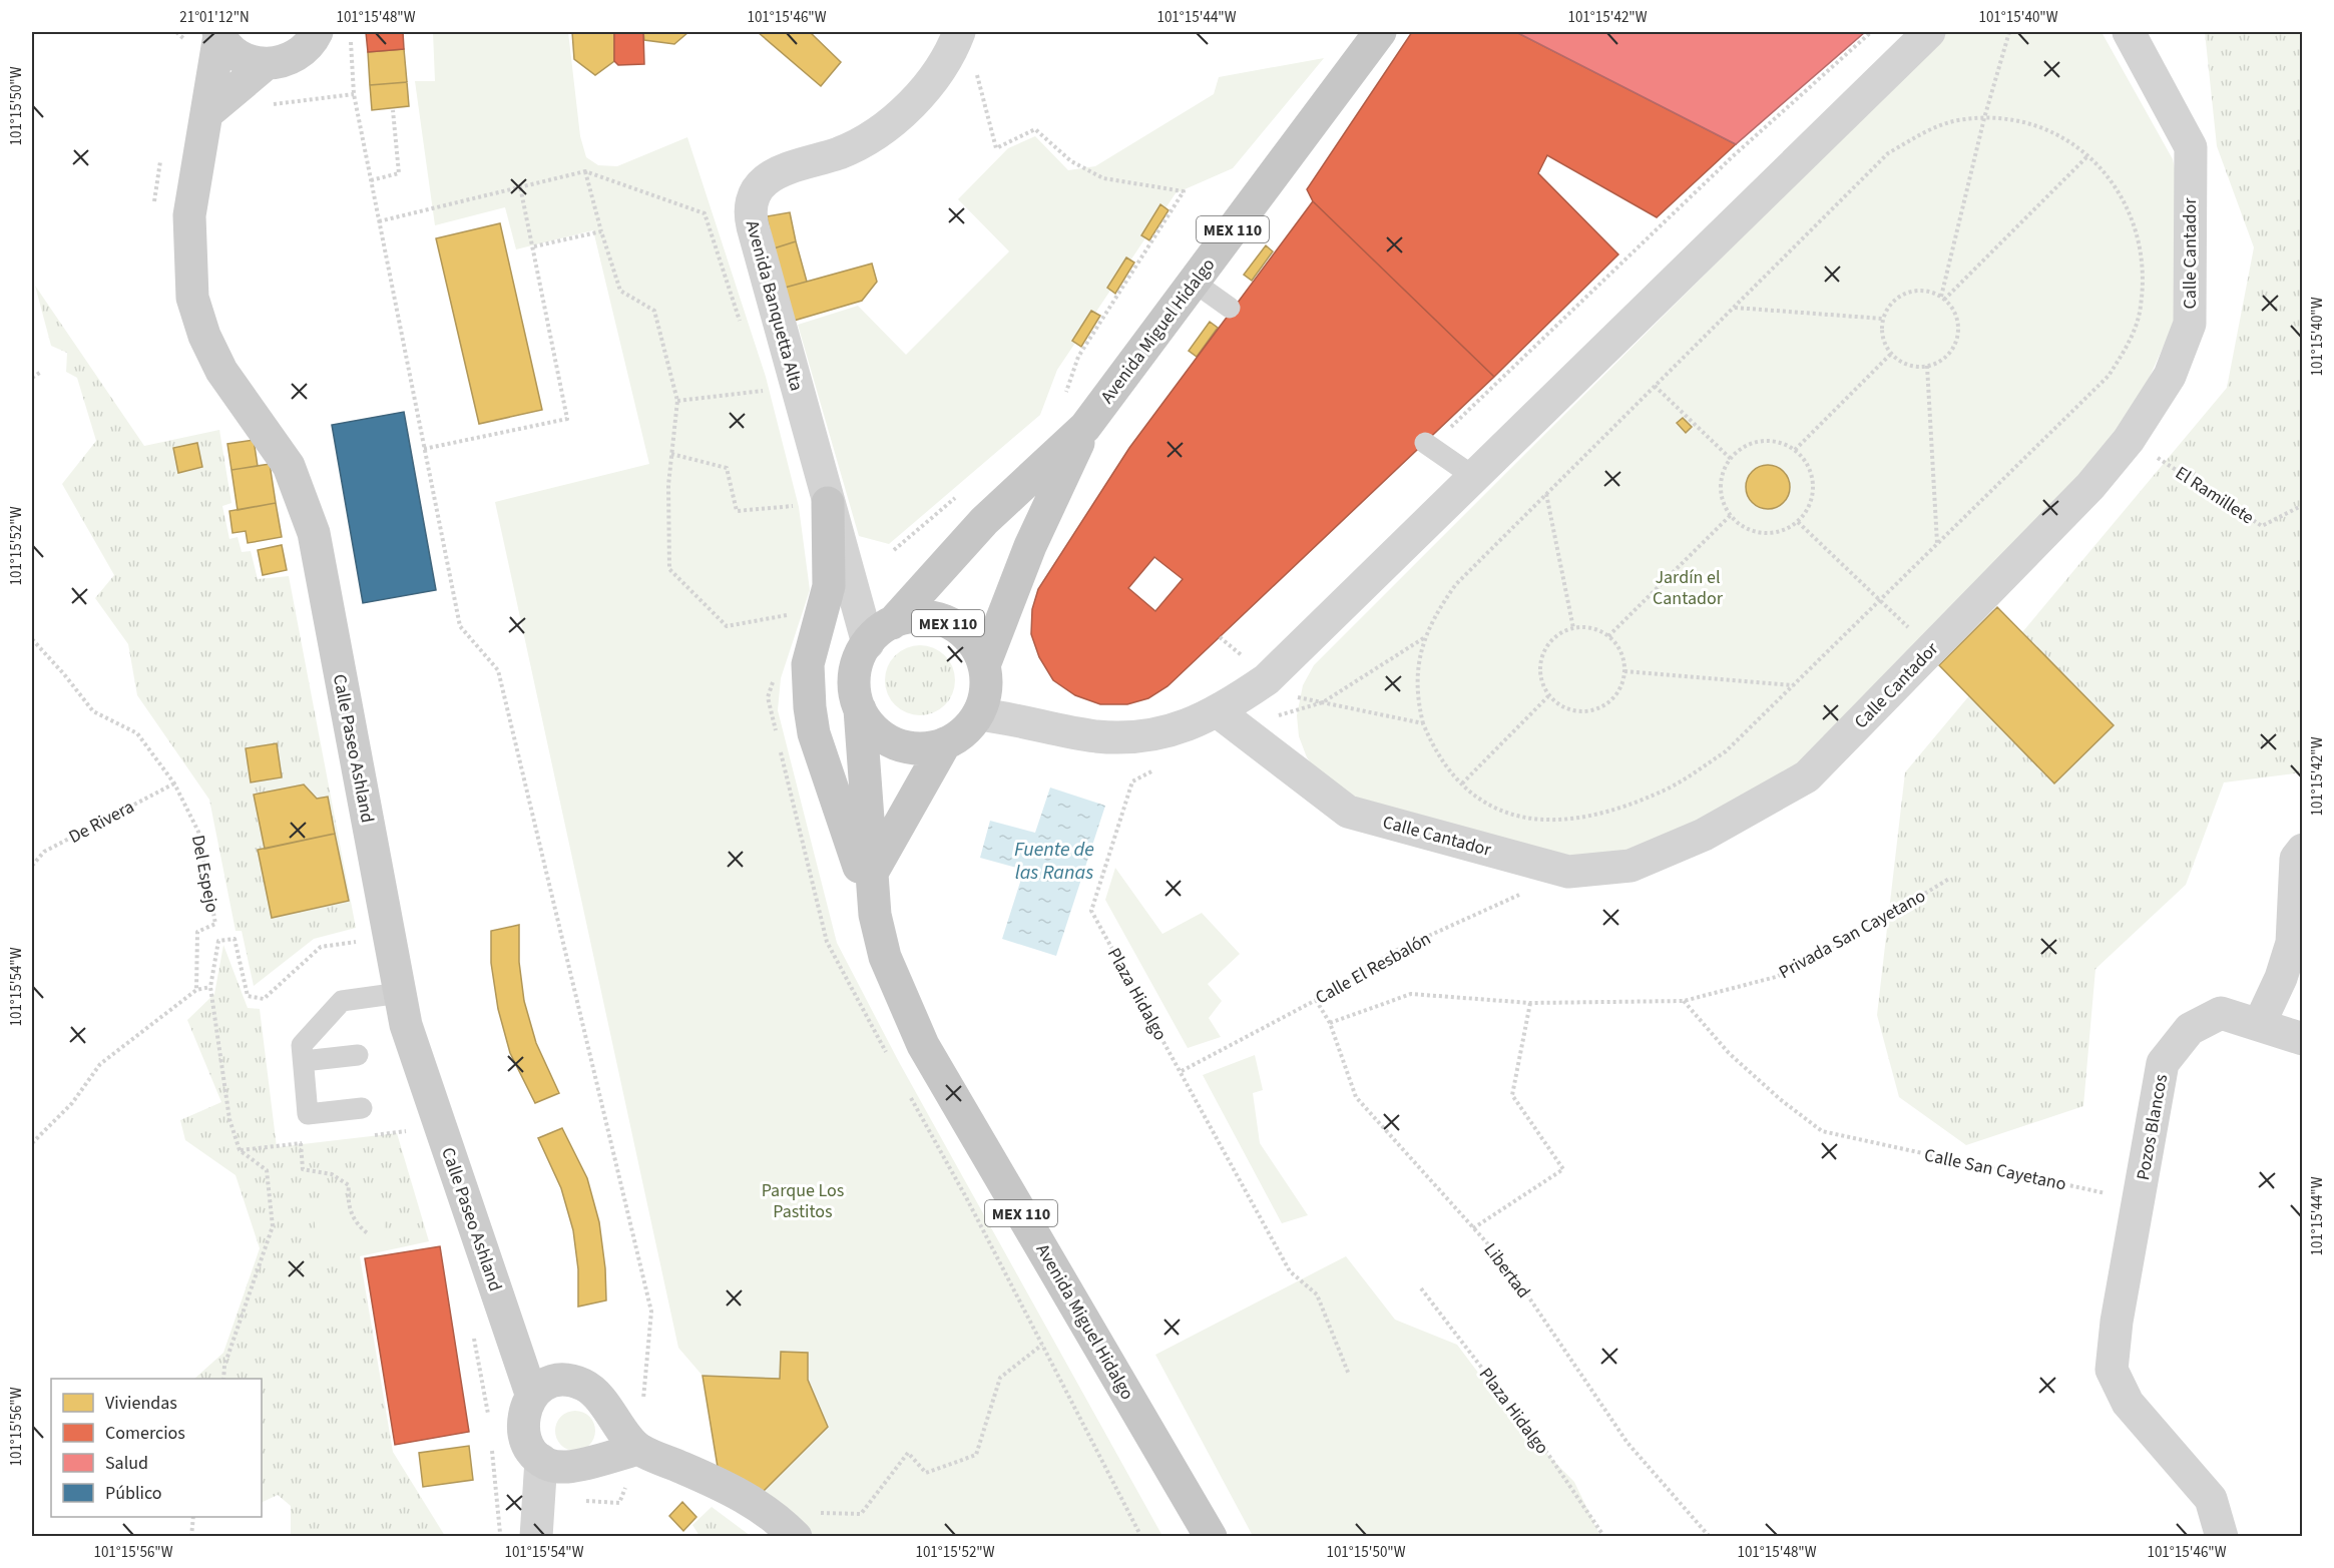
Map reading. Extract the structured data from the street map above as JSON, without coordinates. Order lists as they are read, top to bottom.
{
  "streets": {
    "main road": ["MEX 110", "Avenida Miguel Hidalgo"],
    "street": [
      "Calle Cantador",
      "Avenida Banquetta Alta",
      "Calle Paseo Ashland",
      "Pozos Blancos"
    ],
    "path": [
      "El Ramillete",
      "De Rivera",
      "Del Espejo",
      "Privada San Cayetano",
      "Calle El Resbalón",
      "Plaza Hidalgo",
      "Calle San Cayetano",
      "Libertad"
    ]
  },
  "crossings": [
    ["MEX 110", "Avenida Banquetta Alta"],
    ["MEX 110", "Avenida Miguel Hidalgo"],
    ["Calle Cantador", "El Ramillete"],
    ["Calle Cantador", "Calle El Resbalón"],
    ["Avenida Banquetta Alta", "Avenida Miguel Hidalgo"],
    ["De Rivera", "Del Espejo"],
    ["Privada San Cayetano", "Calle San Cayetano"],
    ["Calle El Resbalón", "Plaza Hidalgo"],
    ["Calle El Resbalón", "Libertad"],
    ["Pozos Blancos", "Calle San Cayetano"]
  ],
  "water": ["Fuente de las Ranas"],
  "parks": ["Jardín el Cantador", "Parque Los Pastitos"],
  "legend": [
    "Viviendas",
    "Comercios",
    "Salud",
    "Público"
  ],
  "coordinates": [
    "21°01'12\"N",
    "101°15'48\"W",
    "101°15'46\"W",
    "101°15'44\"W",
    "101°15'42\"W",
    "101°15'40\"W",
    "101°15'50\"W",
    "101°15'52\"W",
    "101°15'54\"W",
    "101°15'56\"W"
  ]
}
